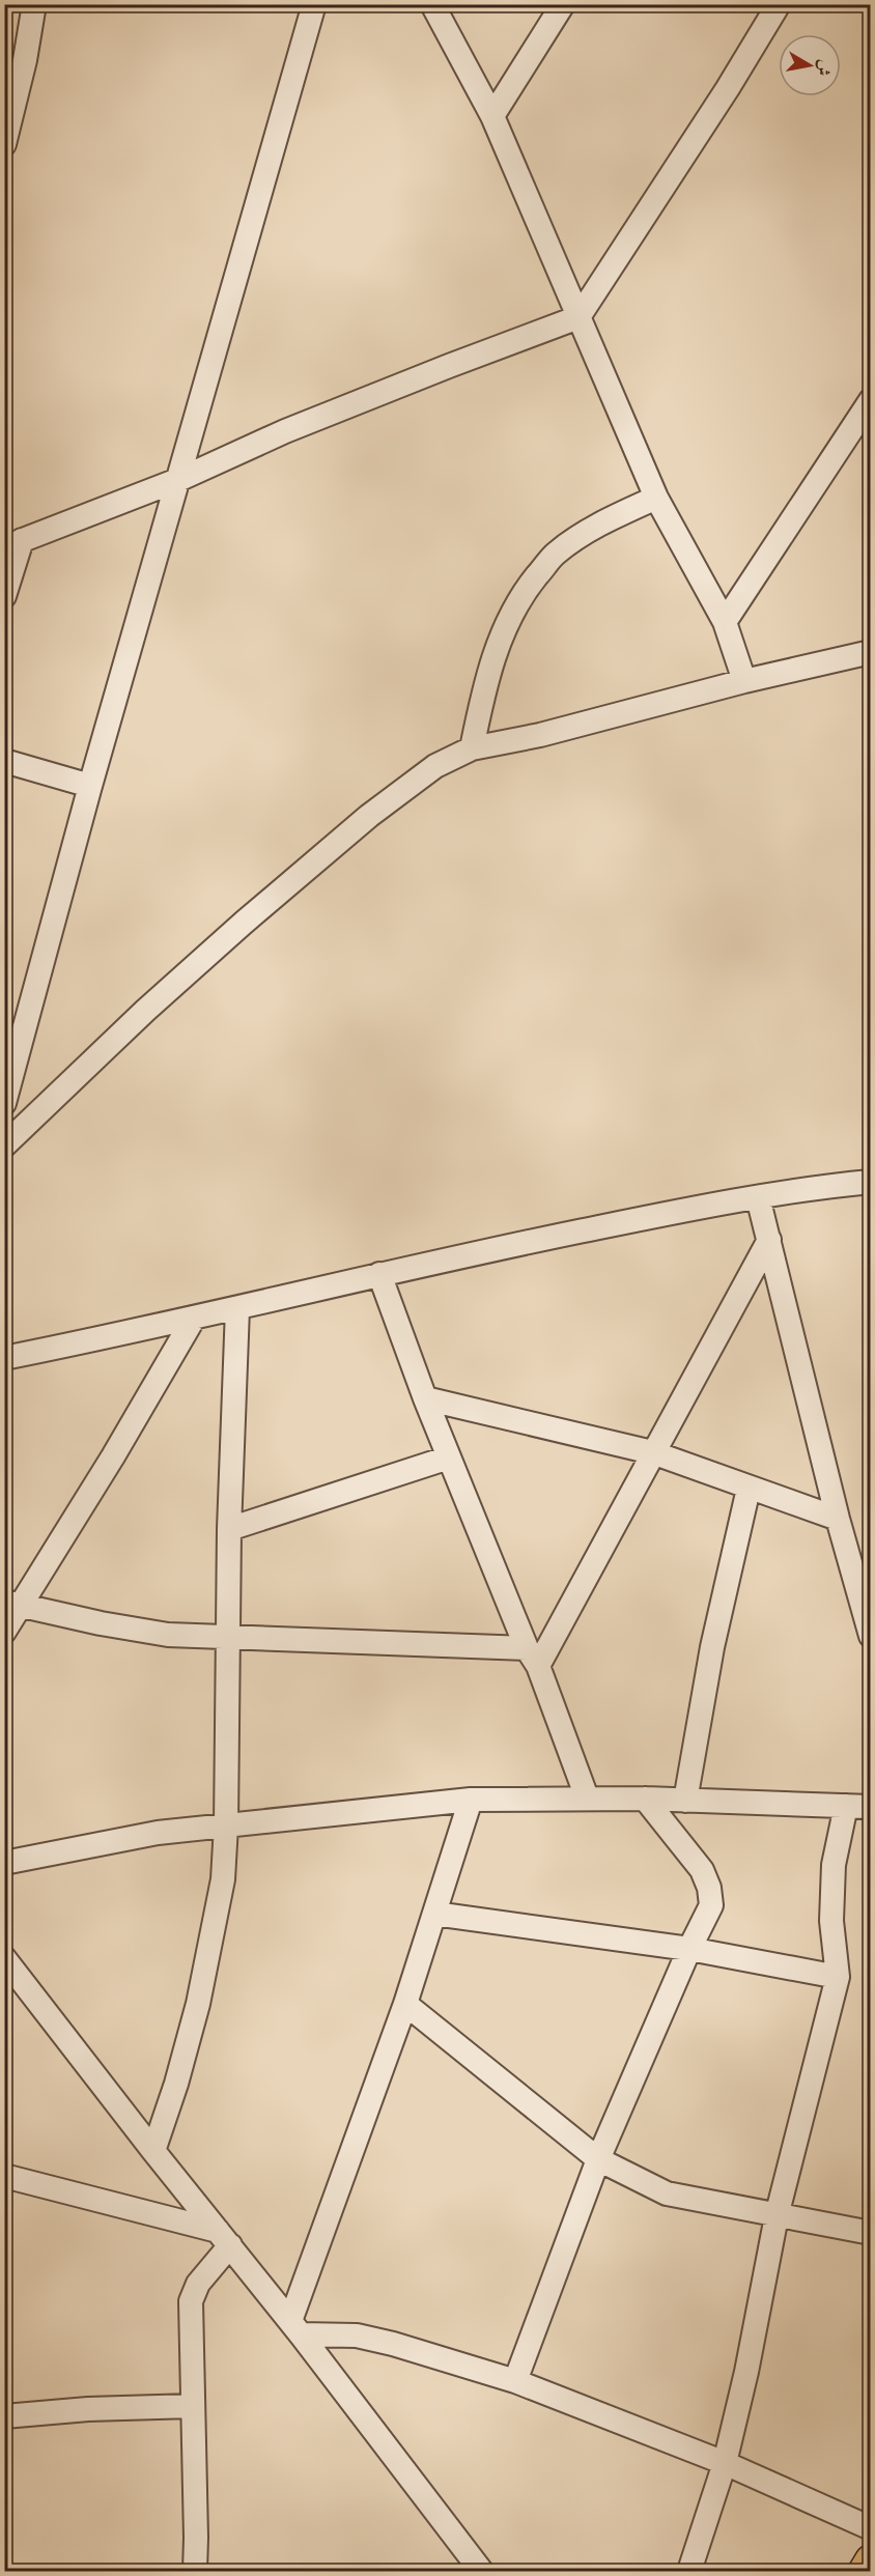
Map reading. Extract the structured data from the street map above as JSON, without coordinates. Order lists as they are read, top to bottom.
{
  "north": "right"
}
